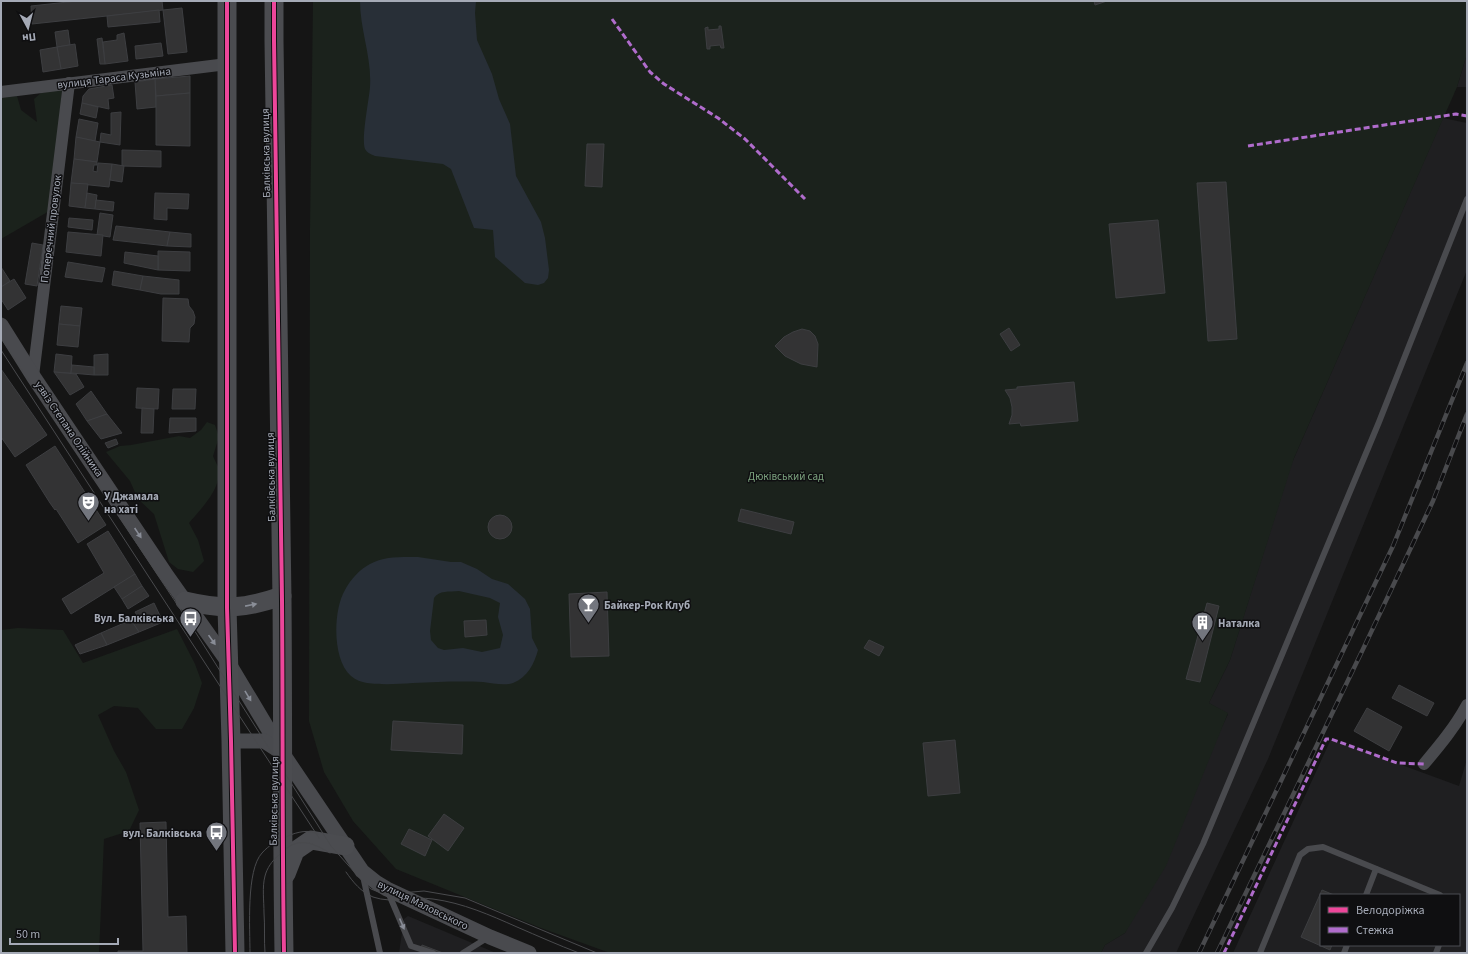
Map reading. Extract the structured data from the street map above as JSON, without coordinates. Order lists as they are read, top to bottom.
{
  "streets": {
    "main road": ["Балківська вулиця"],
    "street": [
      "вулиця Тараса Кузьміна",
      "Поперечний провулок",
      "узвіз Степана Олійника",
      "вулиця Маловського"
    ]
  },
  "crossings": [
    ["вулиця Тараса Кузьміна", "Поперечний провулок"],
    ["Балківська вулиця", "узвіз Степана Олійника"],
    ["Балківська вулиця", "вулиця Маловського"],
    ["Поперечний провулок", "узвіз Степана Олійника"],
    ["узвіз Степана Олійника", "вулиця Маловського"]
  ],
  "one_way": ["узвіз Степана Олійника"],
  "parks": ["Дюківський сад"],
  "places": {
    "theatre": ["У Джамала на хаті"],
    "bar": ["Байкер-Рок Клуб"],
    "bus stop": ["Вул. Балківська", "вул. Балківська"],
    "building": ["Наталка"]
  },
  "legend": ["Велодоріжка", "Стежка"],
  "scale_bar": "50 m",
  "north": "bottom"
}
